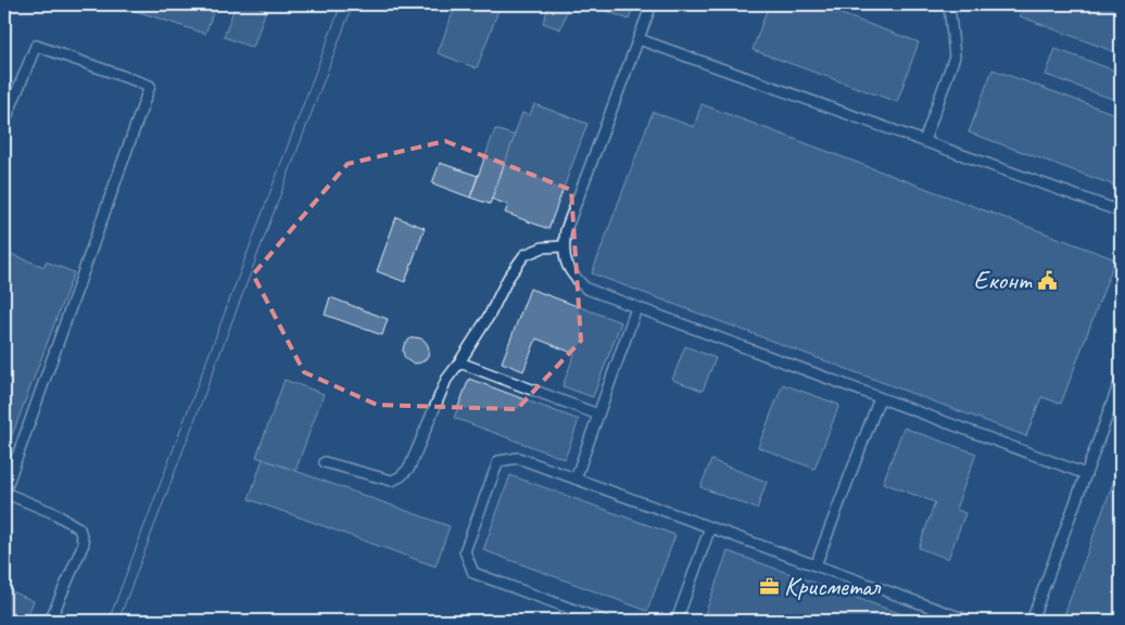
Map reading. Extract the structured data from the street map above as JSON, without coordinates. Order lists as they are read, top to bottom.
{
  "places": {
    "public building": ["Еконт"],
    "office": ["Крисметал"]
  }
}
